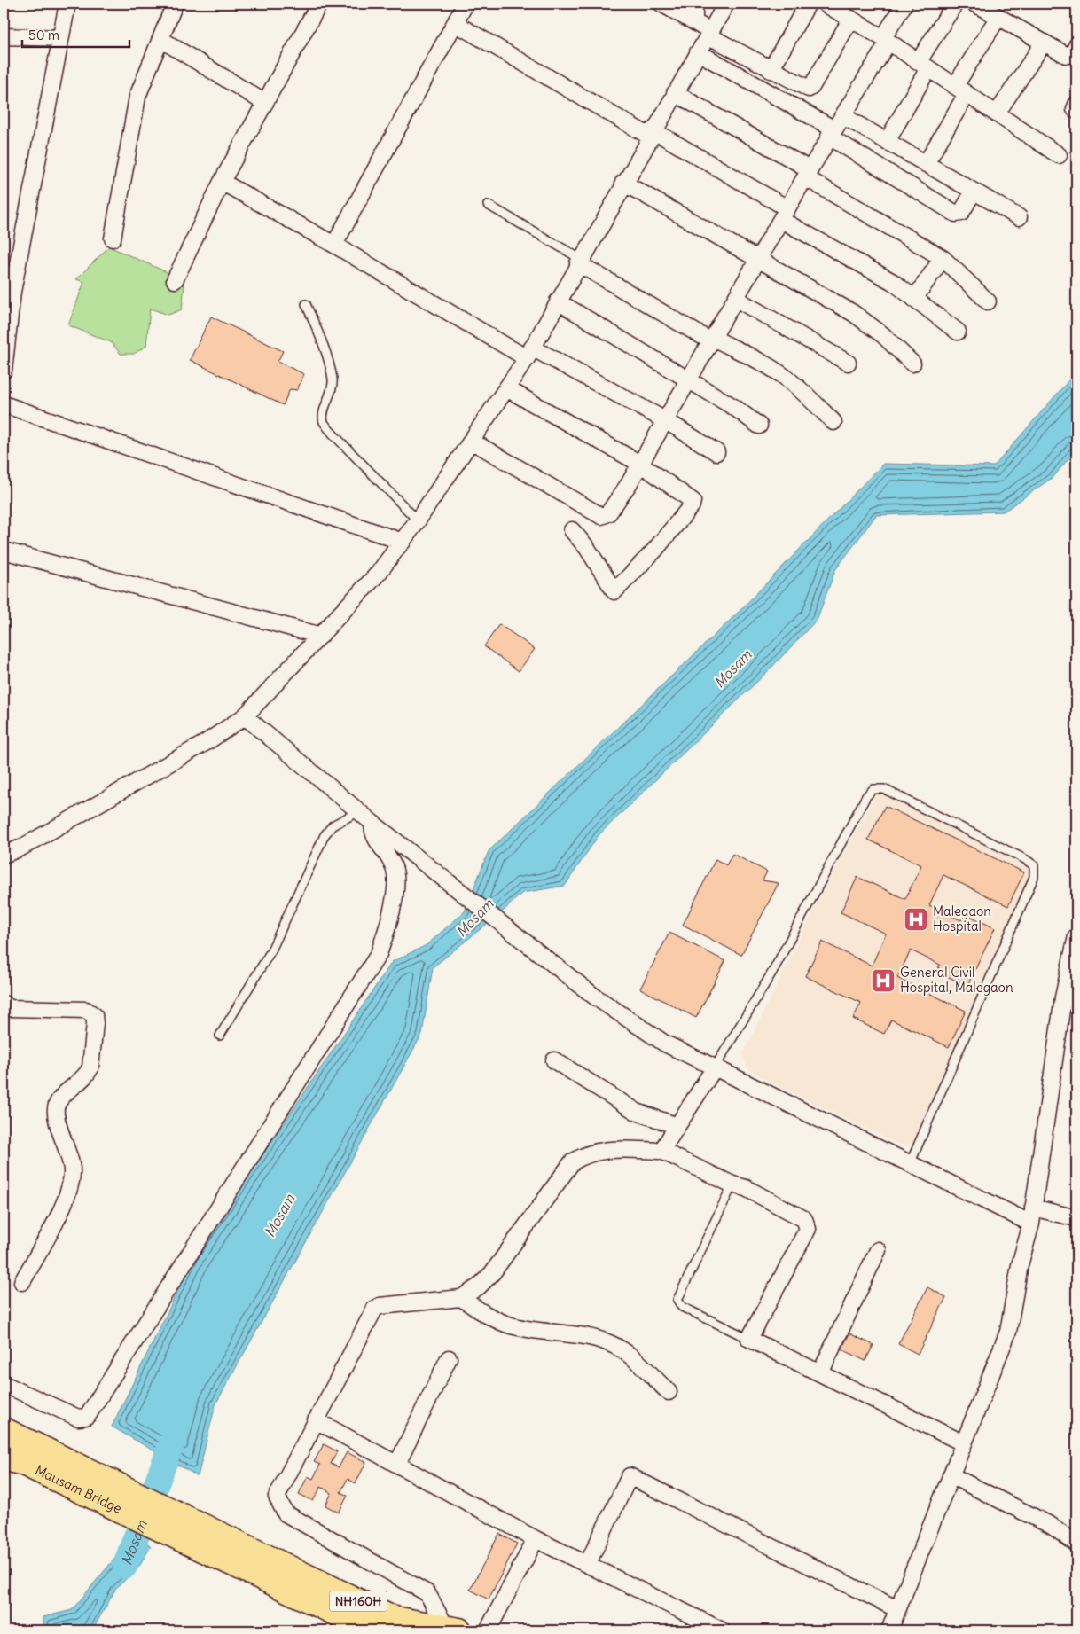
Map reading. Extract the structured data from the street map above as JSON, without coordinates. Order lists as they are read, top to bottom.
{
  "streets": {
    "highway": ["NH160H"]
  },
  "water": ["Mosam"],
  "places": {
    "hospital": ["Malegaon Hospital", "General Civil Hospital, Malegaon"]
  },
  "scale_bar": "50 m"
}
